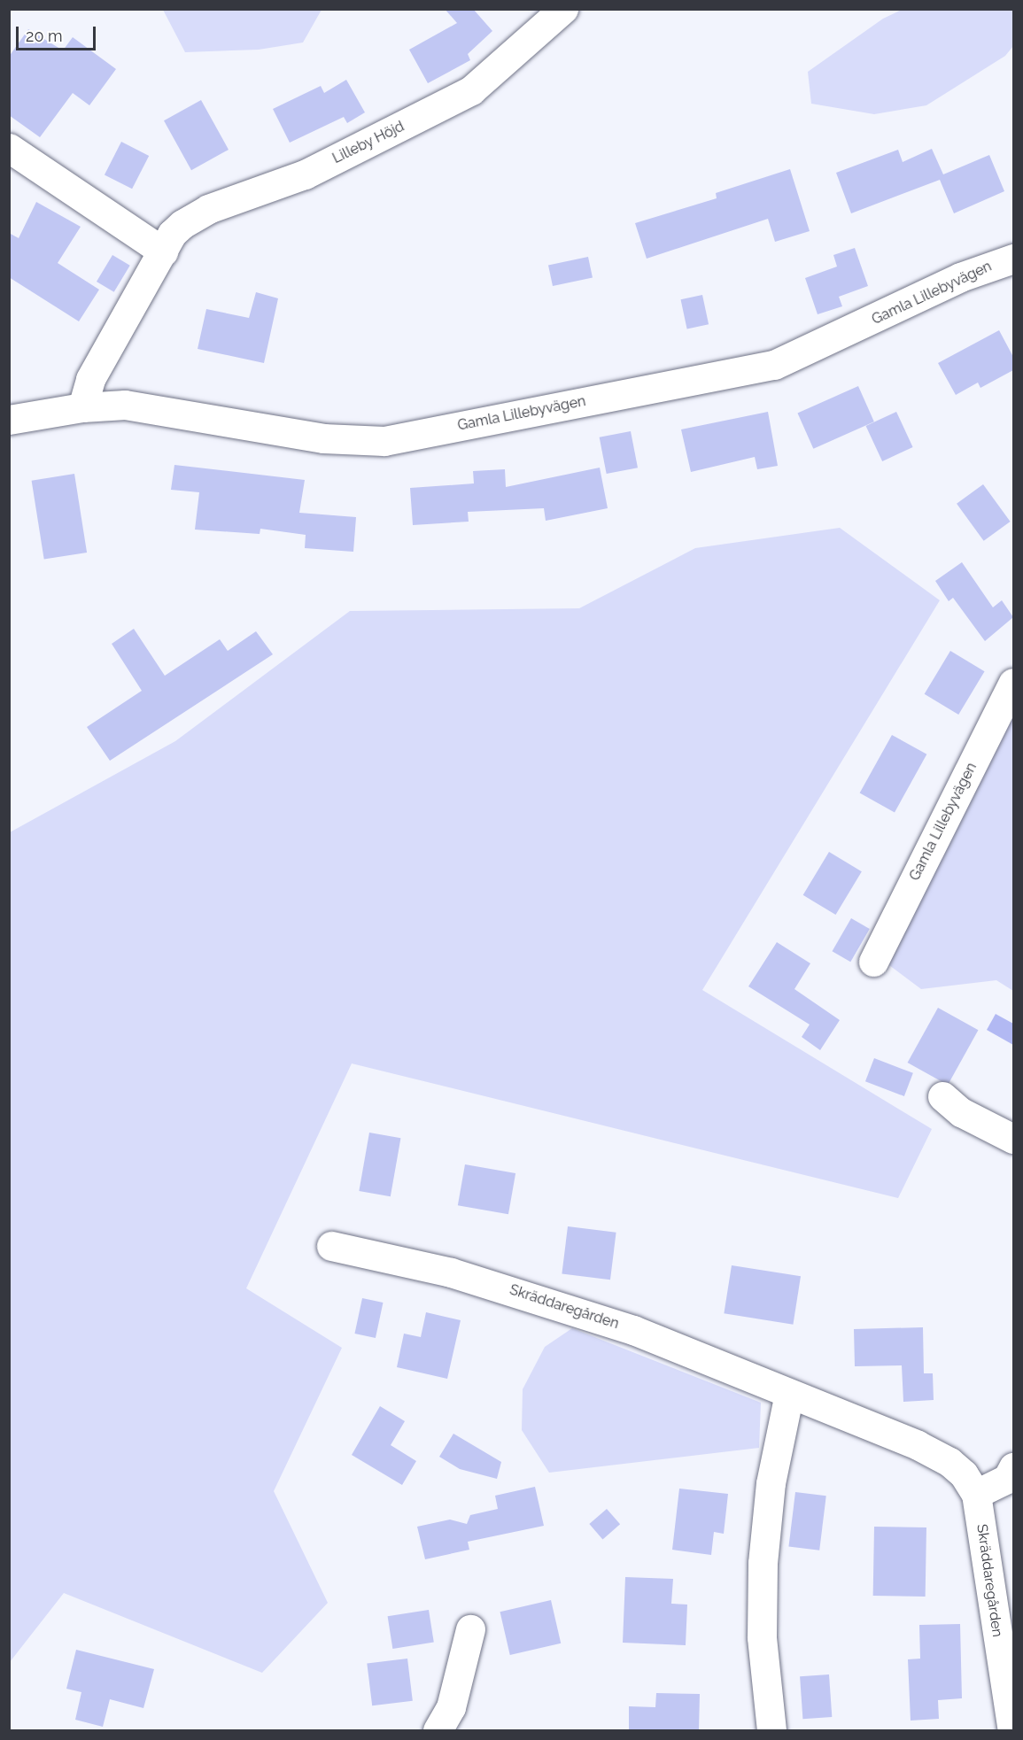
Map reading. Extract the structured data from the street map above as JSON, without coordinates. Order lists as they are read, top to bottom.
{
  "streets": {
    "street": ["Lilleby Höjd", "Gamla Lillebyvägen", "Skräddaregården"]
  },
  "crossings": [
    ["Lilleby Höjd", "Gamla Lillebyvägen"]
  ],
  "scale_bar": "20 m"
}
